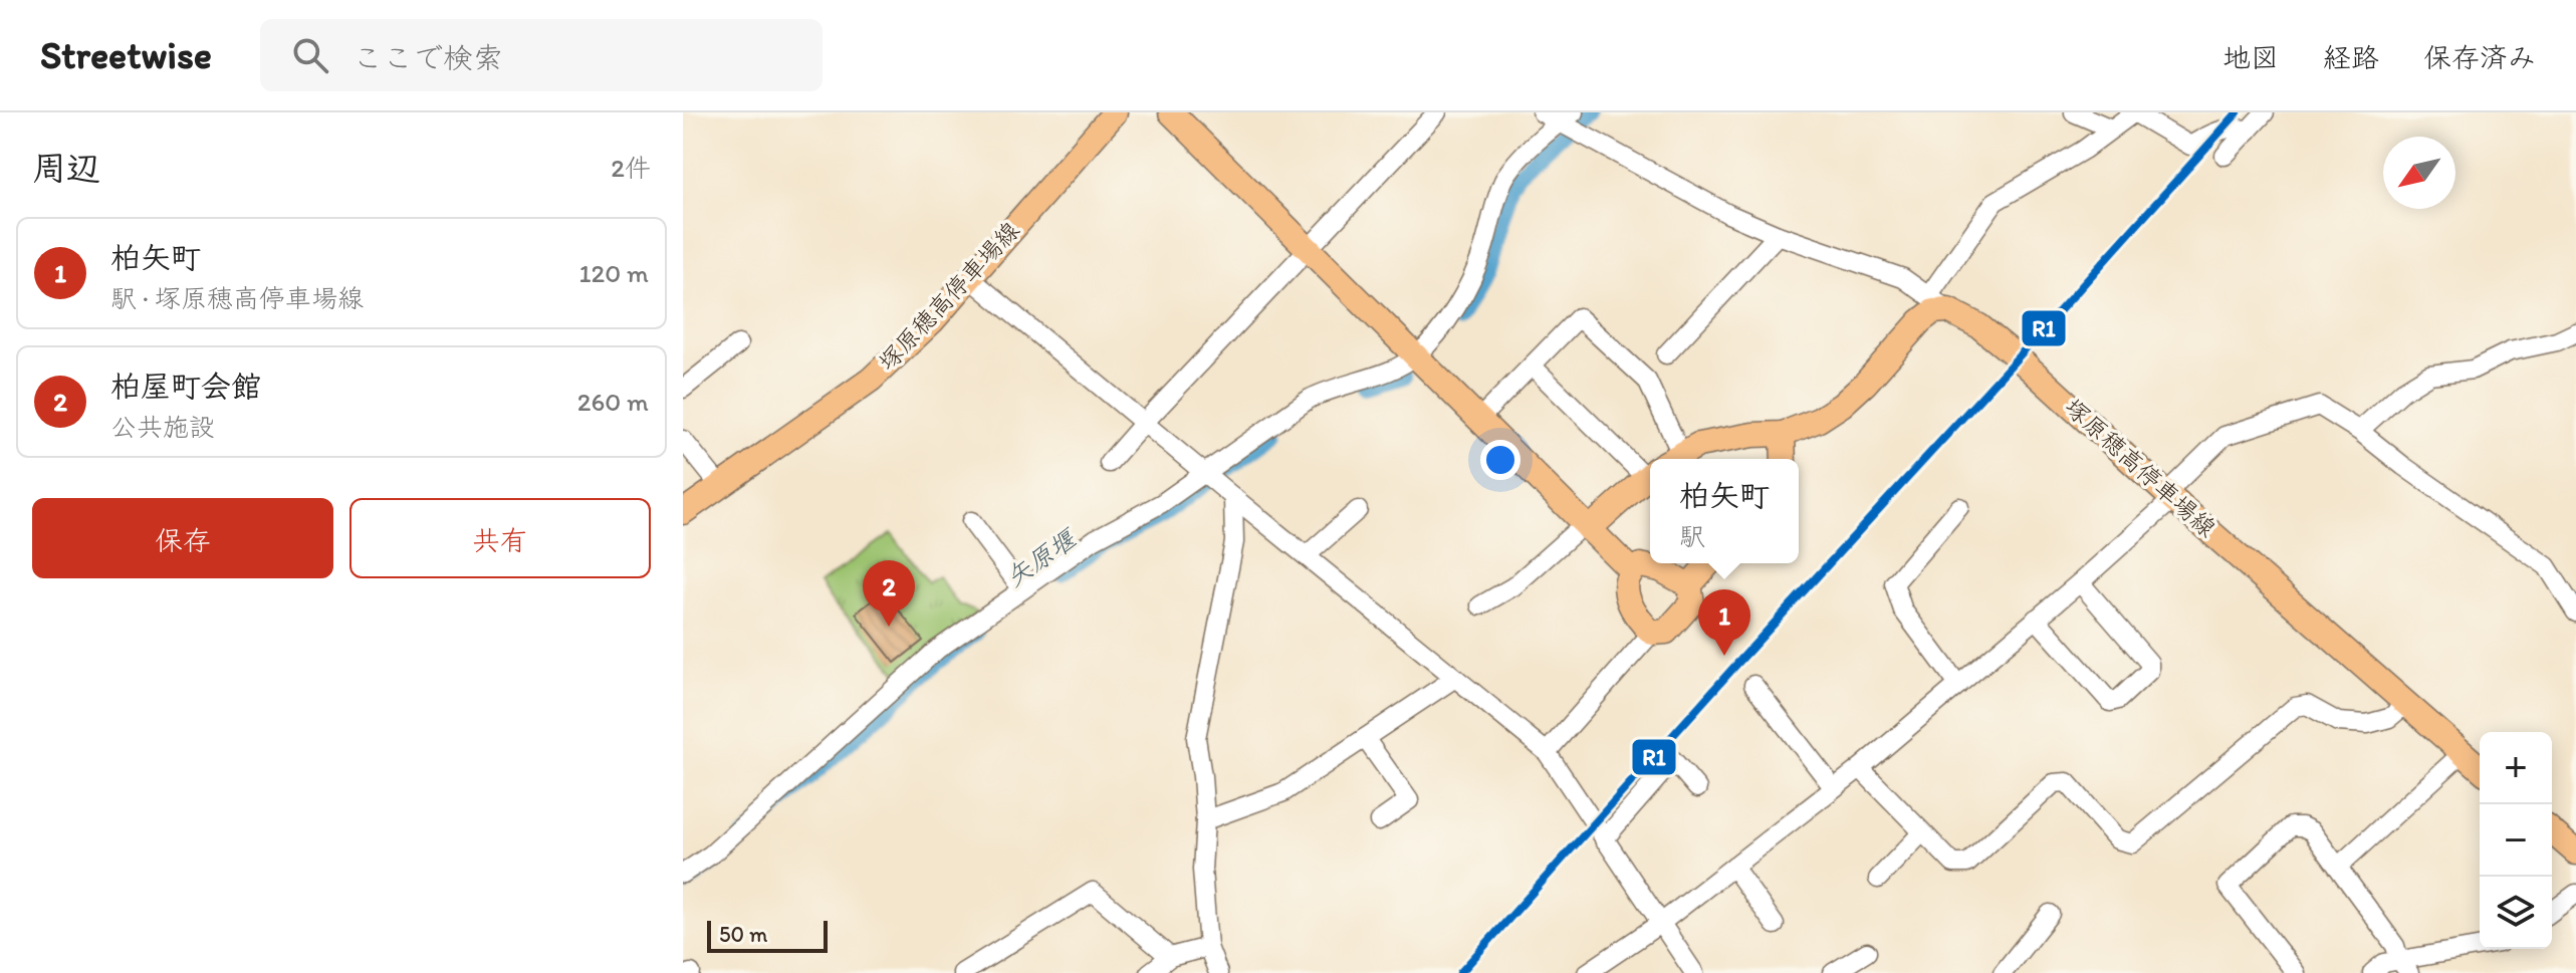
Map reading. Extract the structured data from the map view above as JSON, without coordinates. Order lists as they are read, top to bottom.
{
  "streets": {
    "main road": ["塚原穂高停車場線"]
  },
  "water": ["矢原堰"],
  "lines": ["transit line R1"],
  "scale_bar": "50 m",
  "north": "bottom left",
  "page": {
    "header": "Streetwise",
    "search": "ここで検索",
    "nav": ["地図", "経路", "保存済み"],
    "heading": ["周辺", "2件"],
    "list": [
      {
        "mark": "1",
        "name": "柏矢町",
        "note": "駅 · 塚原穂高停車場線",
        "value": "120 m"
      },
      {
        "mark": "2",
        "name": "柏屋町会館",
        "note": "公共施設",
        "value": "260 m"
      }
    ],
    "popup": ["柏矢町", "駅"],
    "buttons": ["保存", "共有"],
    "pins": ["2", "1"],
    "map_buttons": ["+", "−"],
    "scale": "50 m"
  }
}
